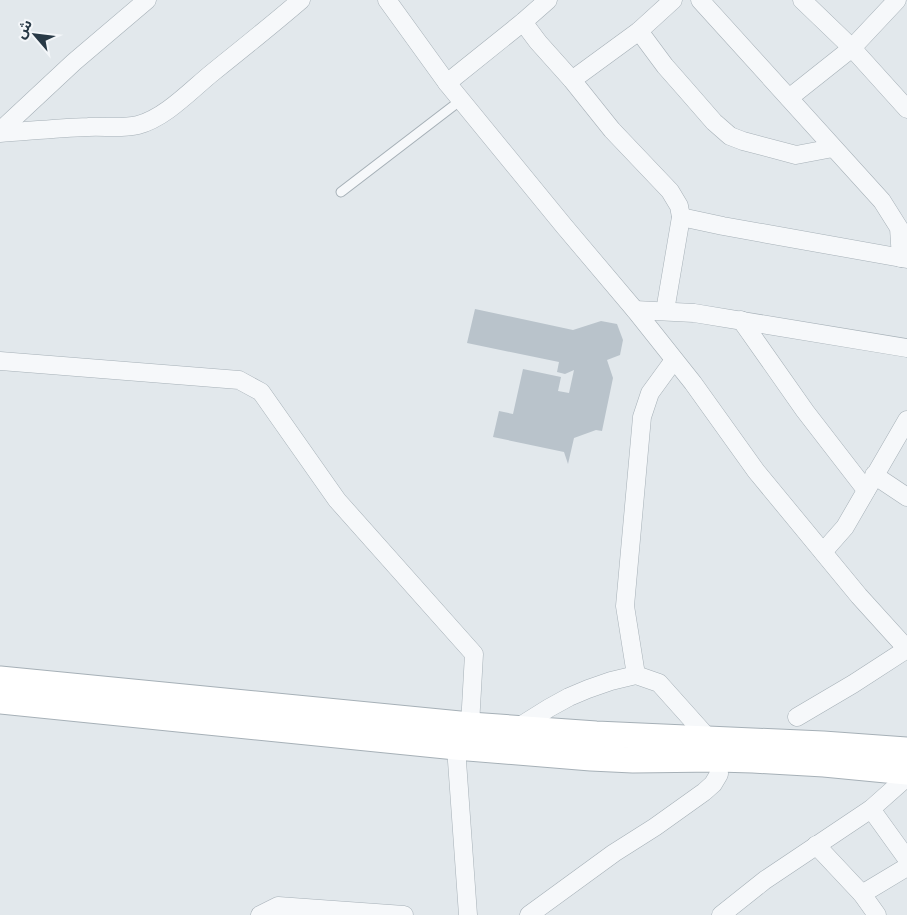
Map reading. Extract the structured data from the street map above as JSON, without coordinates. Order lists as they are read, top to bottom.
{
  "north": "top left"
}
